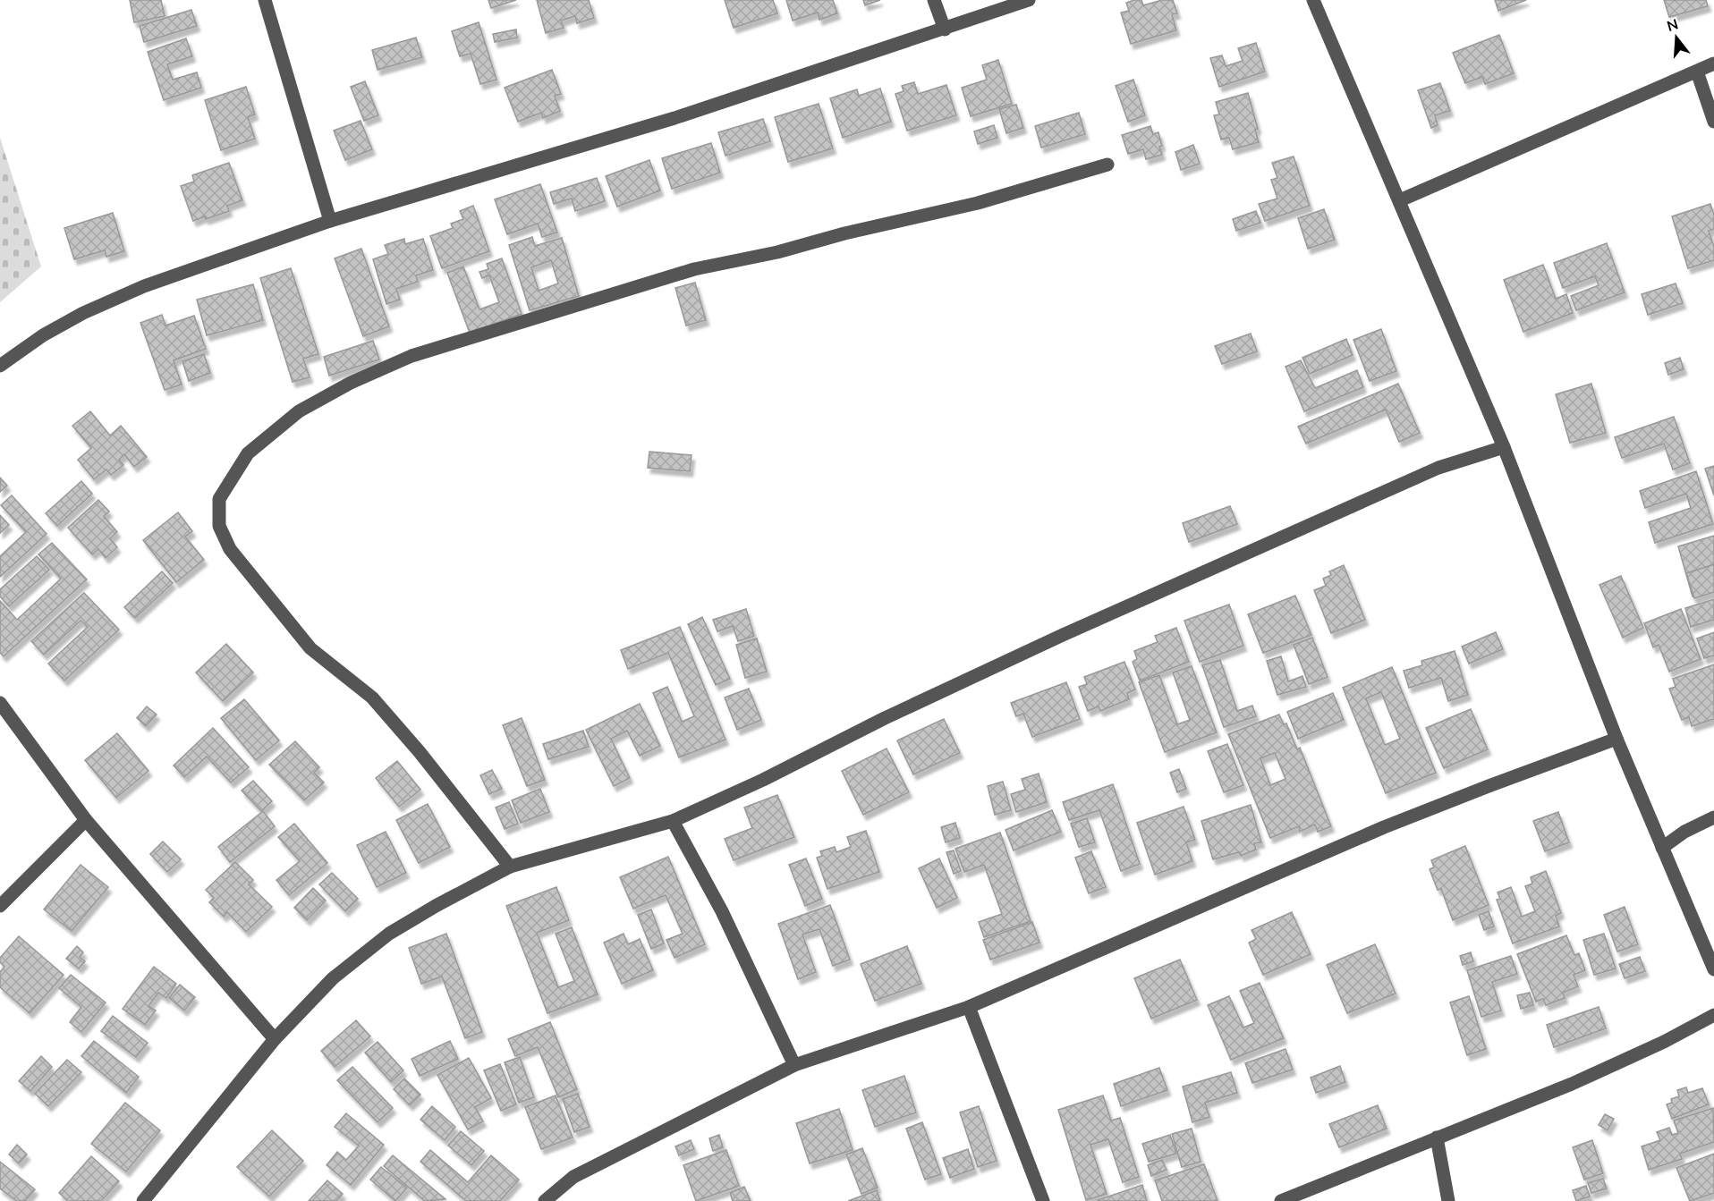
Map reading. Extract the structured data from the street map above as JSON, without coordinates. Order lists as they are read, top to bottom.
{
  "north": "top"
}
